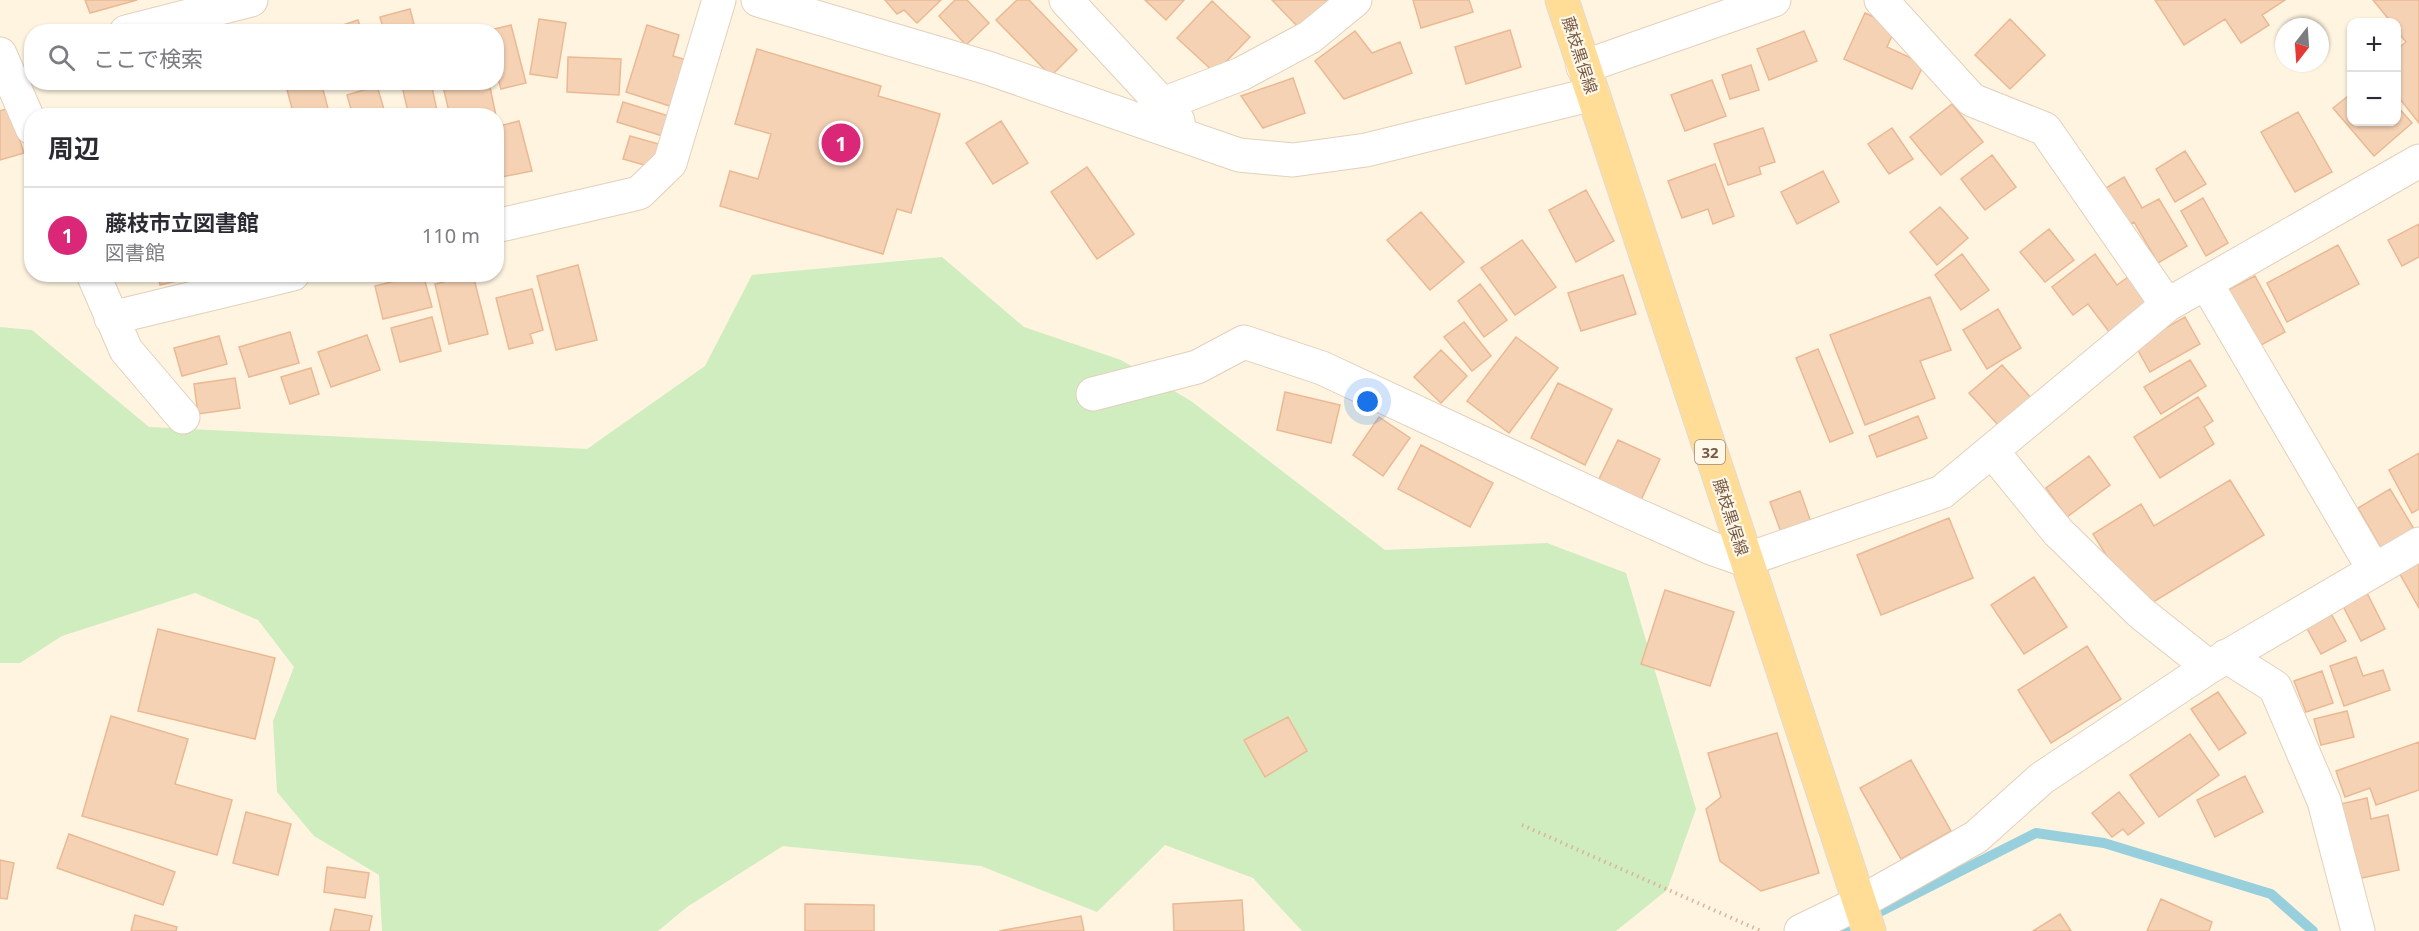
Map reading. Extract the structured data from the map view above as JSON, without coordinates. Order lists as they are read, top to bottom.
{
  "streets": {
    "main road": ["藤枝黒俣線", "32"]
  },
  "north": "bottom",
  "page": {
    "map_buttons": ["+", "−"],
    "search": "ここで検索",
    "heading": "周辺",
    "pins": "1",
    "list": [
      {
        "mark": "1",
        "name": "藤枝市立図書館",
        "note": "図書館",
        "value": "110 m"
      }
    ]
  }
}
